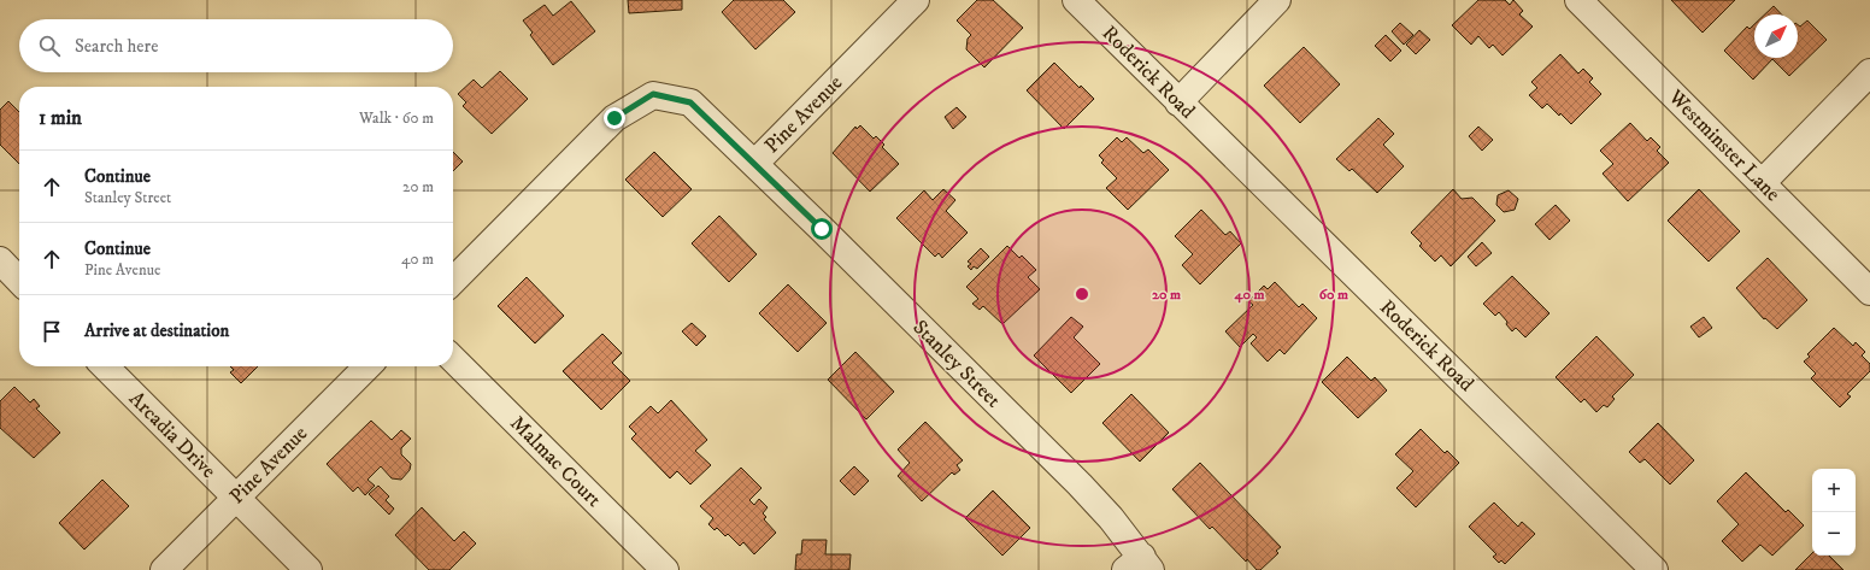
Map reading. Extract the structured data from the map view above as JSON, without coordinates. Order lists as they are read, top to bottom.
{
  "streets": {
    "street": [
      "Roderick Road",
      "Pine Avenue",
      "Westminster Lane",
      "Stanley Street",
      "Arcadia Drive",
      "Malmac Court"
    ]
  },
  "crossings": [
    ["Pine Avenue", "Stanley Street"],
    ["Pine Avenue", "Arcadia Drive"]
  ],
  "north": "top right",
  "page": {
    "search": "Search here",
    "heading": ["1 min", "Walk · 60 m"],
    "list": [
      ["Continue", "Stanley Street", "20 m"],
      ["Continue", "Pine Avenue", "40 m"],
      "Arrive at destination"
    ],
    "map_buttons": ["+", "−"]
  },
  "rings": ["20 m", "40 m", "60 m"]
}
